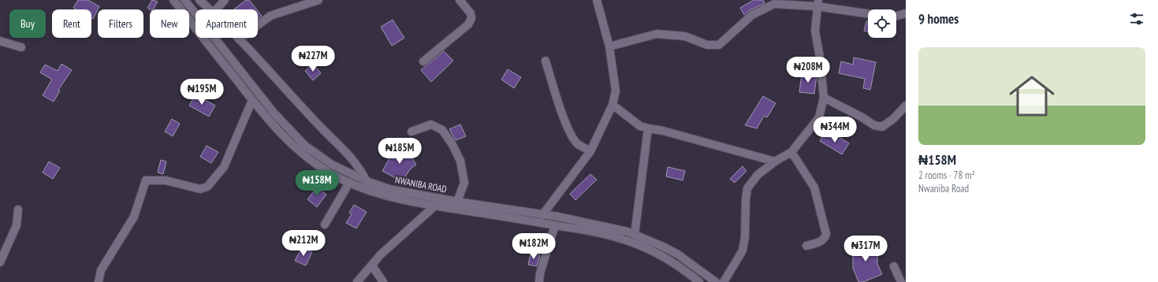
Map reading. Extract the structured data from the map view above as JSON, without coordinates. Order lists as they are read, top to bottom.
{
  "streets": {
    "street": ["NWANIBA ROAD"]
  },
  "page": {
    "heading": "9 homes",
    "chip": [
      "Buy",
      "Rent",
      "Filters",
      "New",
      "Apartment"
    ],
    "list": [
      {
        "name": "₦158M",
        "note": "2 rooms · 78 m² · Nwaniba Road"
      }
    ],
    "price": [
      "₦227M",
      "₦208M",
      "₦195M",
      "₦344M",
      "₦185M",
      "₦158M",
      "₦212M",
      "₦182M",
      "₦317M"
    ]
  }
}
